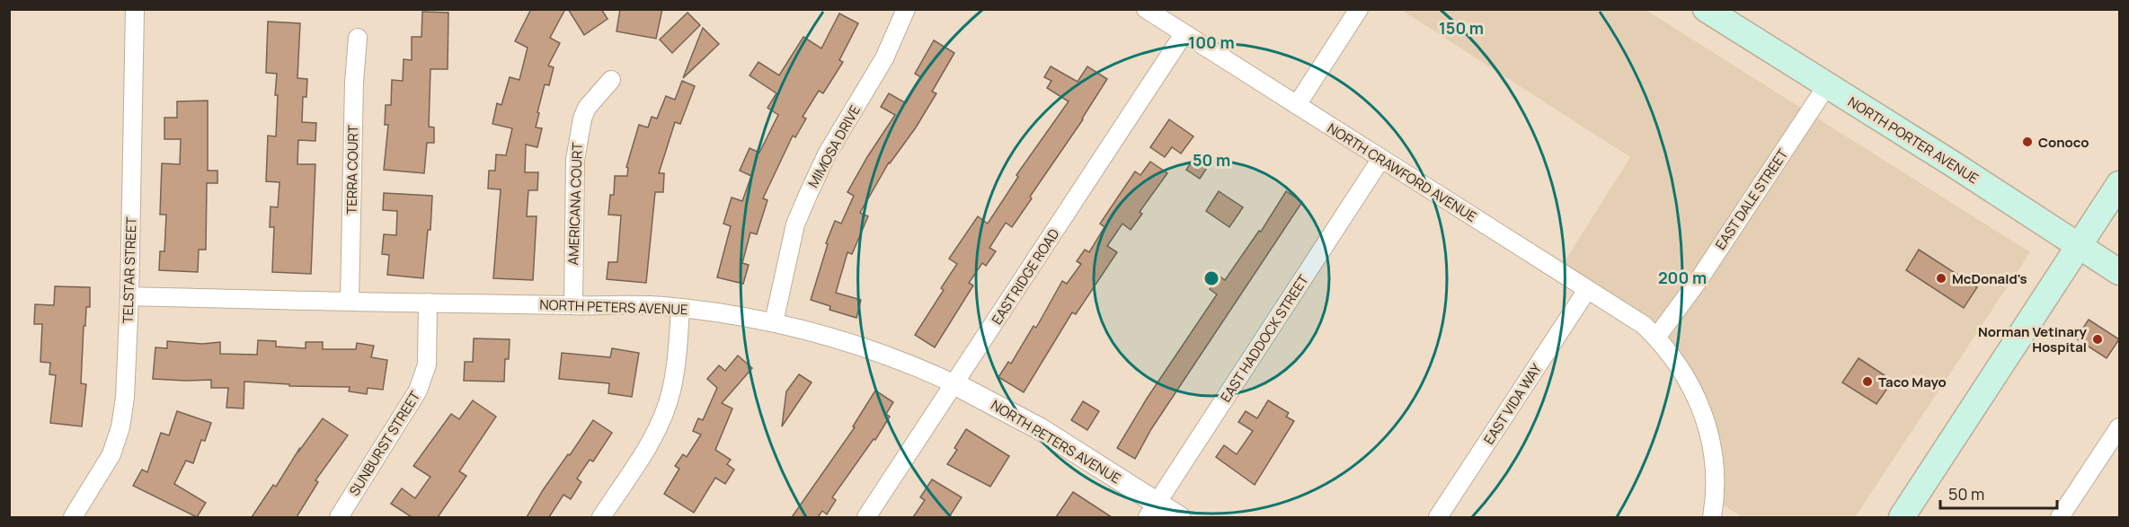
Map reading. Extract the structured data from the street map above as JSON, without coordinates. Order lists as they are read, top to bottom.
{
  "streets": {
    "main road": ["NORTH PORTER AVENUE"],
    "street": [
      "MIMOSA DRIVE",
      "TERRA COURT",
      "NORTH CRAWFORD AVENUE",
      "EAST DALE STREET",
      "AMERICANA COURT",
      "TELSTAR STREET",
      "EAST RIDGE ROAD",
      "NORTH PETERS AVENUE",
      "EAST HADDOCK STREET",
      "EAST VIDA WAY",
      "SUNBURST STREET"
    ]
  },
  "crossings": [
    ["NORTH PORTER AVENUE", "EAST DALE STREET"],
    ["MIMOSA DRIVE", "NORTH PETERS AVENUE"],
    ["TERRA COURT", "NORTH PETERS AVENUE"],
    ["NORTH CRAWFORD AVENUE", "EAST DALE STREET"],
    ["NORTH CRAWFORD AVENUE", "EAST RIDGE ROAD"],
    ["NORTH CRAWFORD AVENUE", "EAST HADDOCK STREET"],
    ["NORTH CRAWFORD AVENUE", "EAST VIDA WAY"],
    ["AMERICANA COURT", "NORTH PETERS AVENUE"],
    ["TELSTAR STREET", "NORTH PETERS AVENUE"],
    ["EAST RIDGE ROAD", "NORTH PETERS AVENUE"],
    ["NORTH PETERS AVENUE", "EAST HADDOCK STREET"],
    ["NORTH PETERS AVENUE", "SUNBURST STREET"]
  ],
  "places": [
    "Conoco",
    "McDonald's",
    "Norman Vetinary Hospital",
    "Taco Mayo"
  ],
  "scale_bar": "50 m",
  "rings": [
    "150 m",
    "100 m",
    "50 m",
    "200 m"
  ]
}
